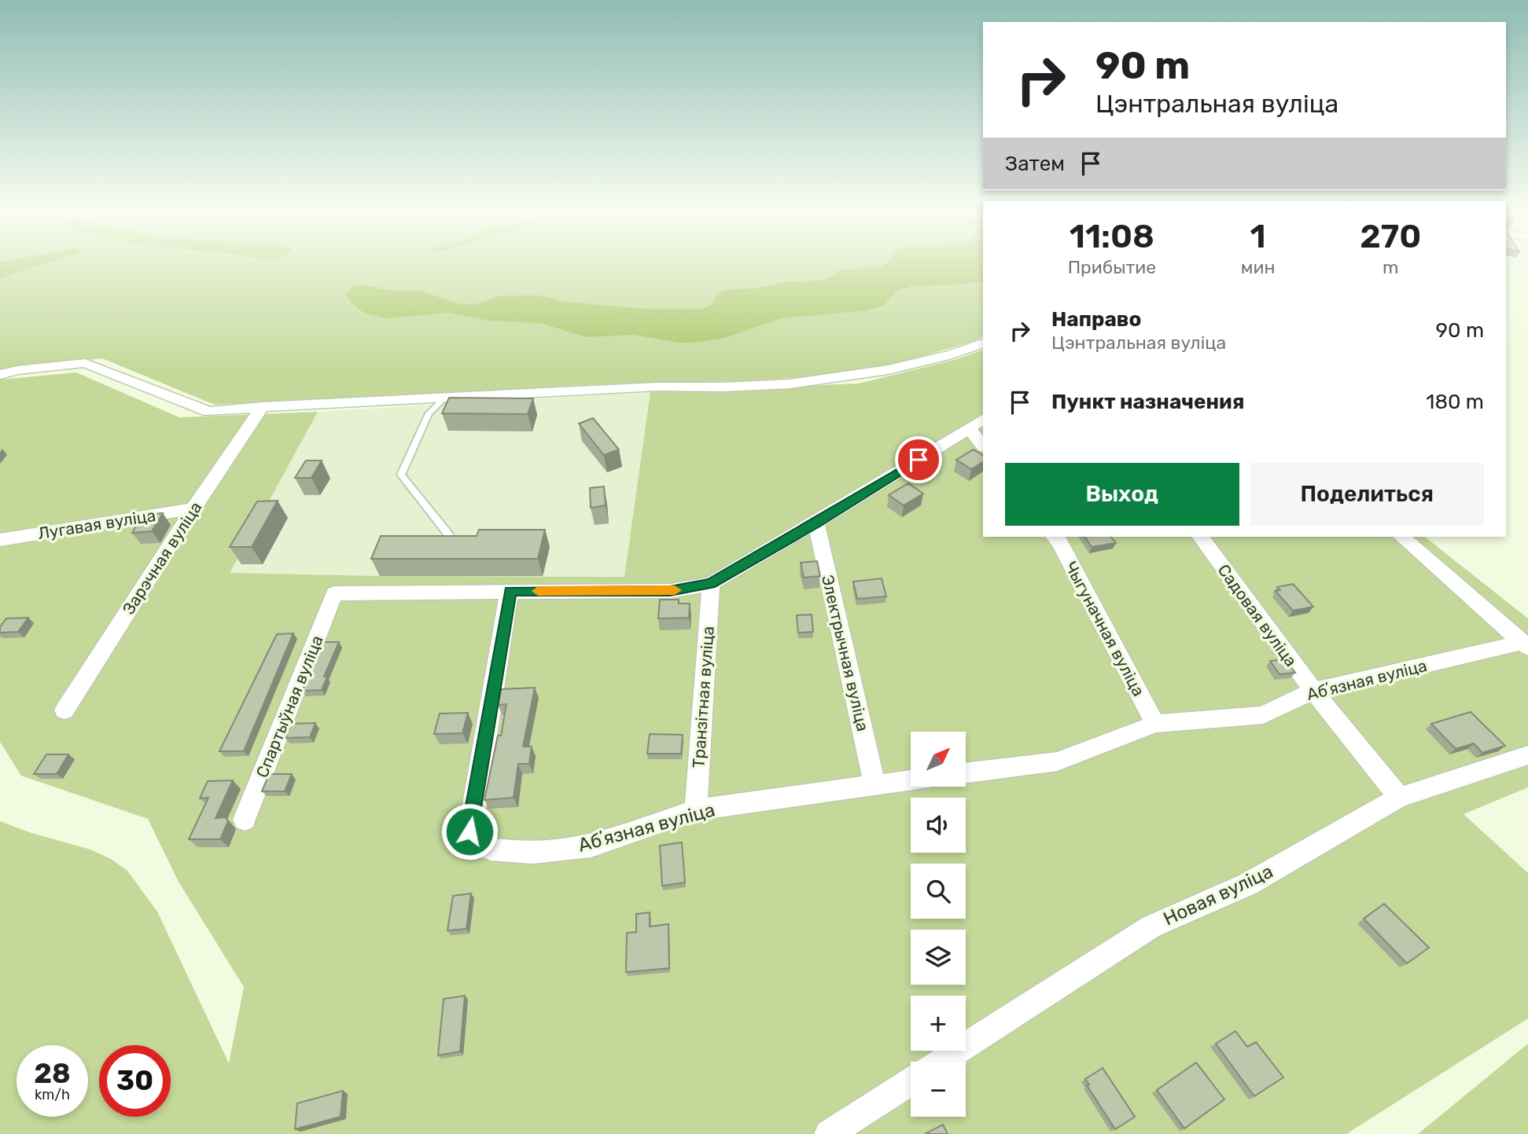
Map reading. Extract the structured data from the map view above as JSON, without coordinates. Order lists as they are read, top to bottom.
{
  "streets": {
    "street": [
      "Лугавая вуліца",
      "Зарэчная вуліца",
      "Садовая вуліца",
      "Чыгуначная вуліца",
      "Электрычная вуліца",
      "Абʼязная вуліца",
      "Транзітная вуліца",
      "Спартыўная вуліца",
      "Новая вуліца"
    ]
  },
  "crossings": [
    ["Лугавая вуліца", "Зарэчная вуліца"],
    ["Садовая вуліца", "Абʼязная вуліца"],
    ["Садовая вуліца", "Новая вуліца"],
    ["Чыгуначная вуліца", "Абʼязная вуліца"],
    ["Электрычная вуліца", "Абʼязная вуліца"],
    ["Абʼязная вуліца", "Транзітная вуліца"],
    ["Абʼязная вуліца", "Спартыўная вуліца"]
  ],
  "north": "top right",
  "page": {
    "turn": ["90 m", "Цэнтральная вуліца"],
    "then": "Затем",
    "eta": [
      "11:08",
      "Прибытие",
      "1",
      "мин",
      "270",
      "m"
    ],
    "list": [
      {
        "name": "Направо",
        "note": "Цэнтральная вуліца",
        "value": "90 m"
      },
      {
        "name": "Пункт назначения",
        "value": "180 m"
      }
    ],
    "buttons": ["Выход", "Поделиться"],
    "map_buttons": ["+", "−"],
    "speed": "28 km/h",
    "limit": "30"
  }
}
